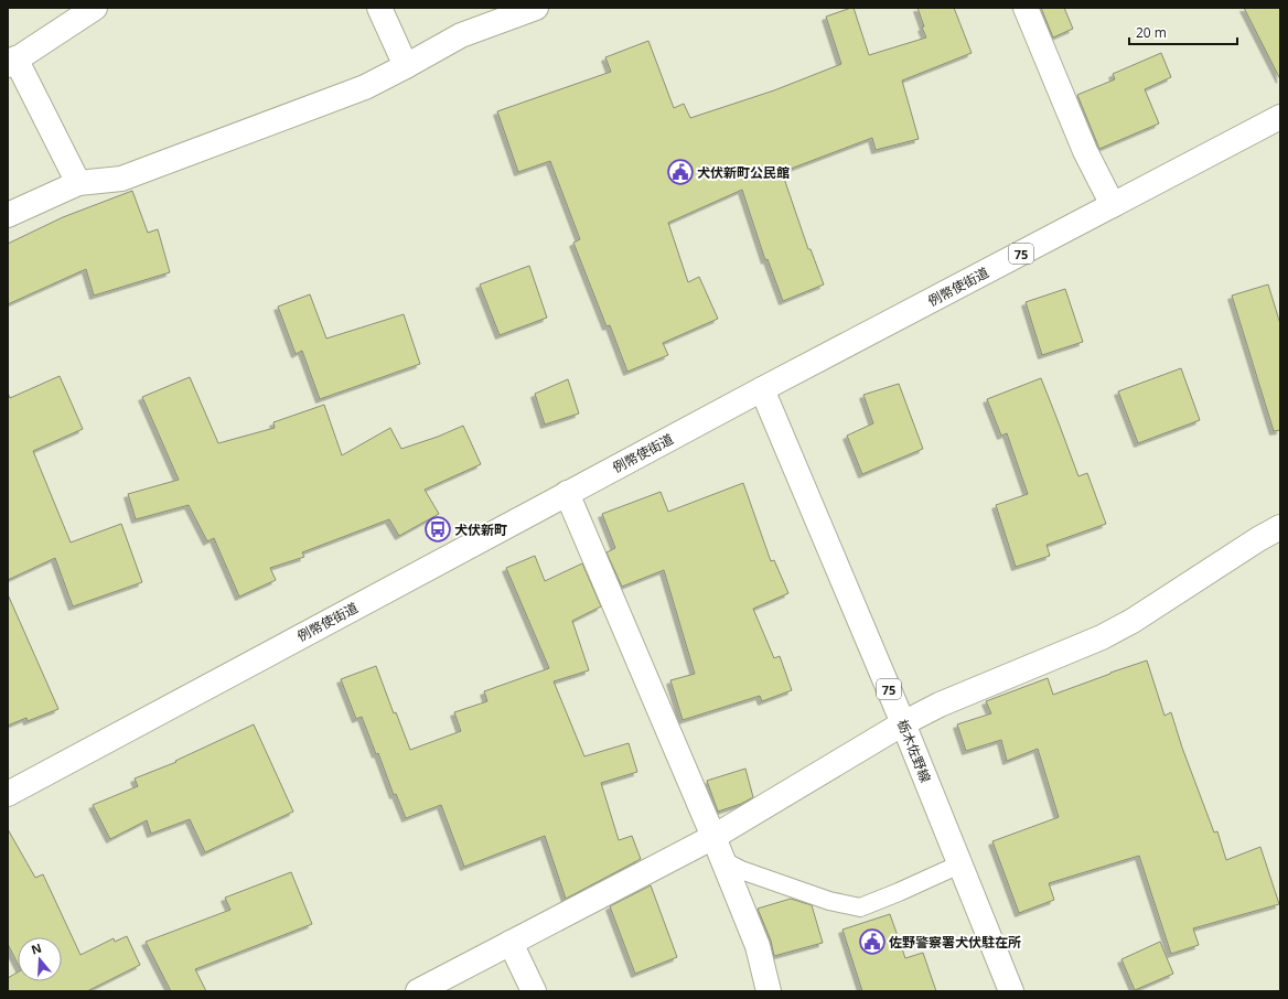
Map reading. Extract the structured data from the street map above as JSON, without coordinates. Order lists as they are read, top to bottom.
{
  "streets": {
    "street": ["75", "例幣使街道", "栃木佐野線"]
  },
  "crossings": [
    ["例幣使街道", "栃木佐野線"]
  ],
  "places": {
    "public building": ["犬伏新町公民館", "佐野警察署犬伏駐在所"],
    "bus stop": ["犬伏新町"]
  },
  "scale_bar": "20 m",
  "north": "top"
}
